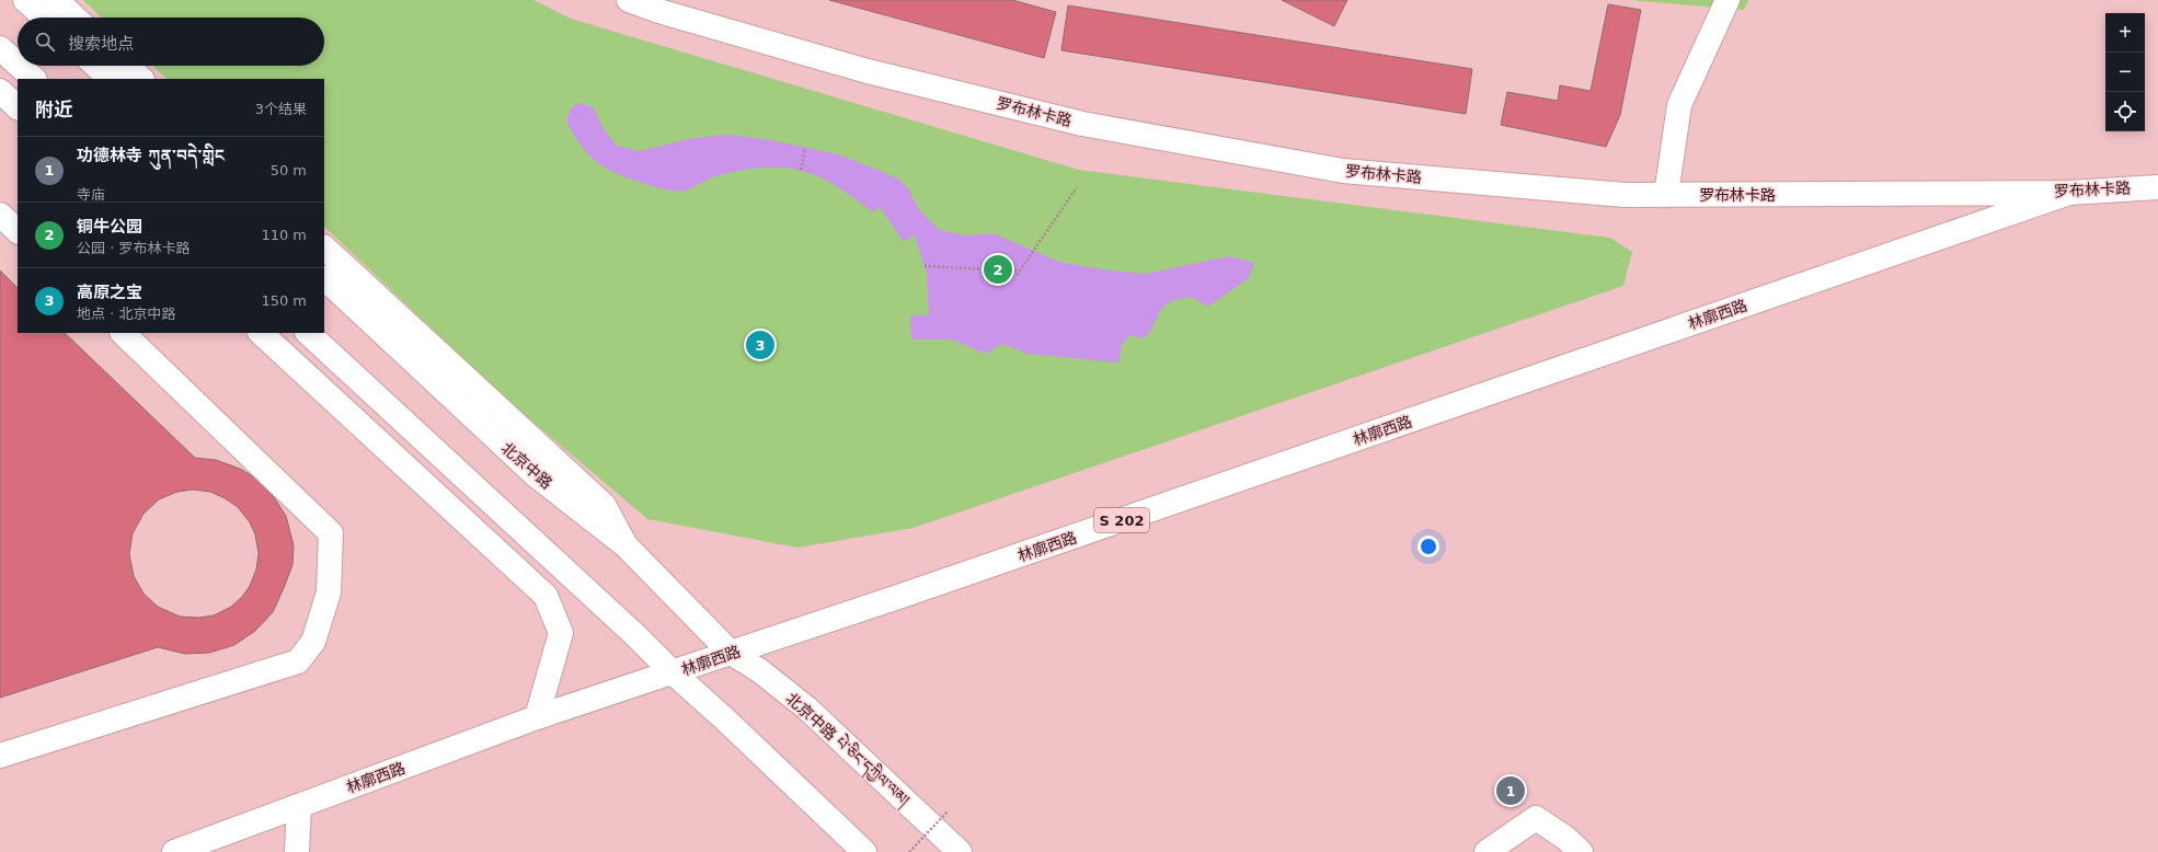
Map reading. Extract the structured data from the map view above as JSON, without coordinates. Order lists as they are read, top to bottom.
{
  "streets": {
    "main road": [
      "罗布林卡路",
      "林廓西路",
      "北京中路",
      "S 202",
      "北京中路 པེ་ཅིང་དཀྱིལ་ལམ།"
    ]
  },
  "crossings": [
    ["罗布林卡路", "林廓西路"],
    ["林廓西路", "北京中路"],
    ["林廓西路", "北京中路 པེ་ཅིང་དཀྱིལ་ལམ།"],
    ["北京中路", "北京中路 པེ་ཅིང་དཀྱིལ་ལམ།"]
  ],
  "page": {
    "map_buttons": ["+", "−"],
    "search": "搜索地点",
    "heading": ["附近", "3个结果"],
    "list": [
      {
        "mark": "1",
        "name": "功德林寺 ཀུན་བདེ་གླིང",
        "note": "寺庙",
        "value": "50 m"
      },
      {
        "mark": "2",
        "name": "铜牛公园",
        "note": "公园 · 罗布林卡路",
        "value": "110 m"
      },
      {
        "mark": "3",
        "name": "高原之宝",
        "note": "地点 · 北京中路",
        "value": "150 m"
      }
    ],
    "pins": ["2", "3", "1"]
  }
}
